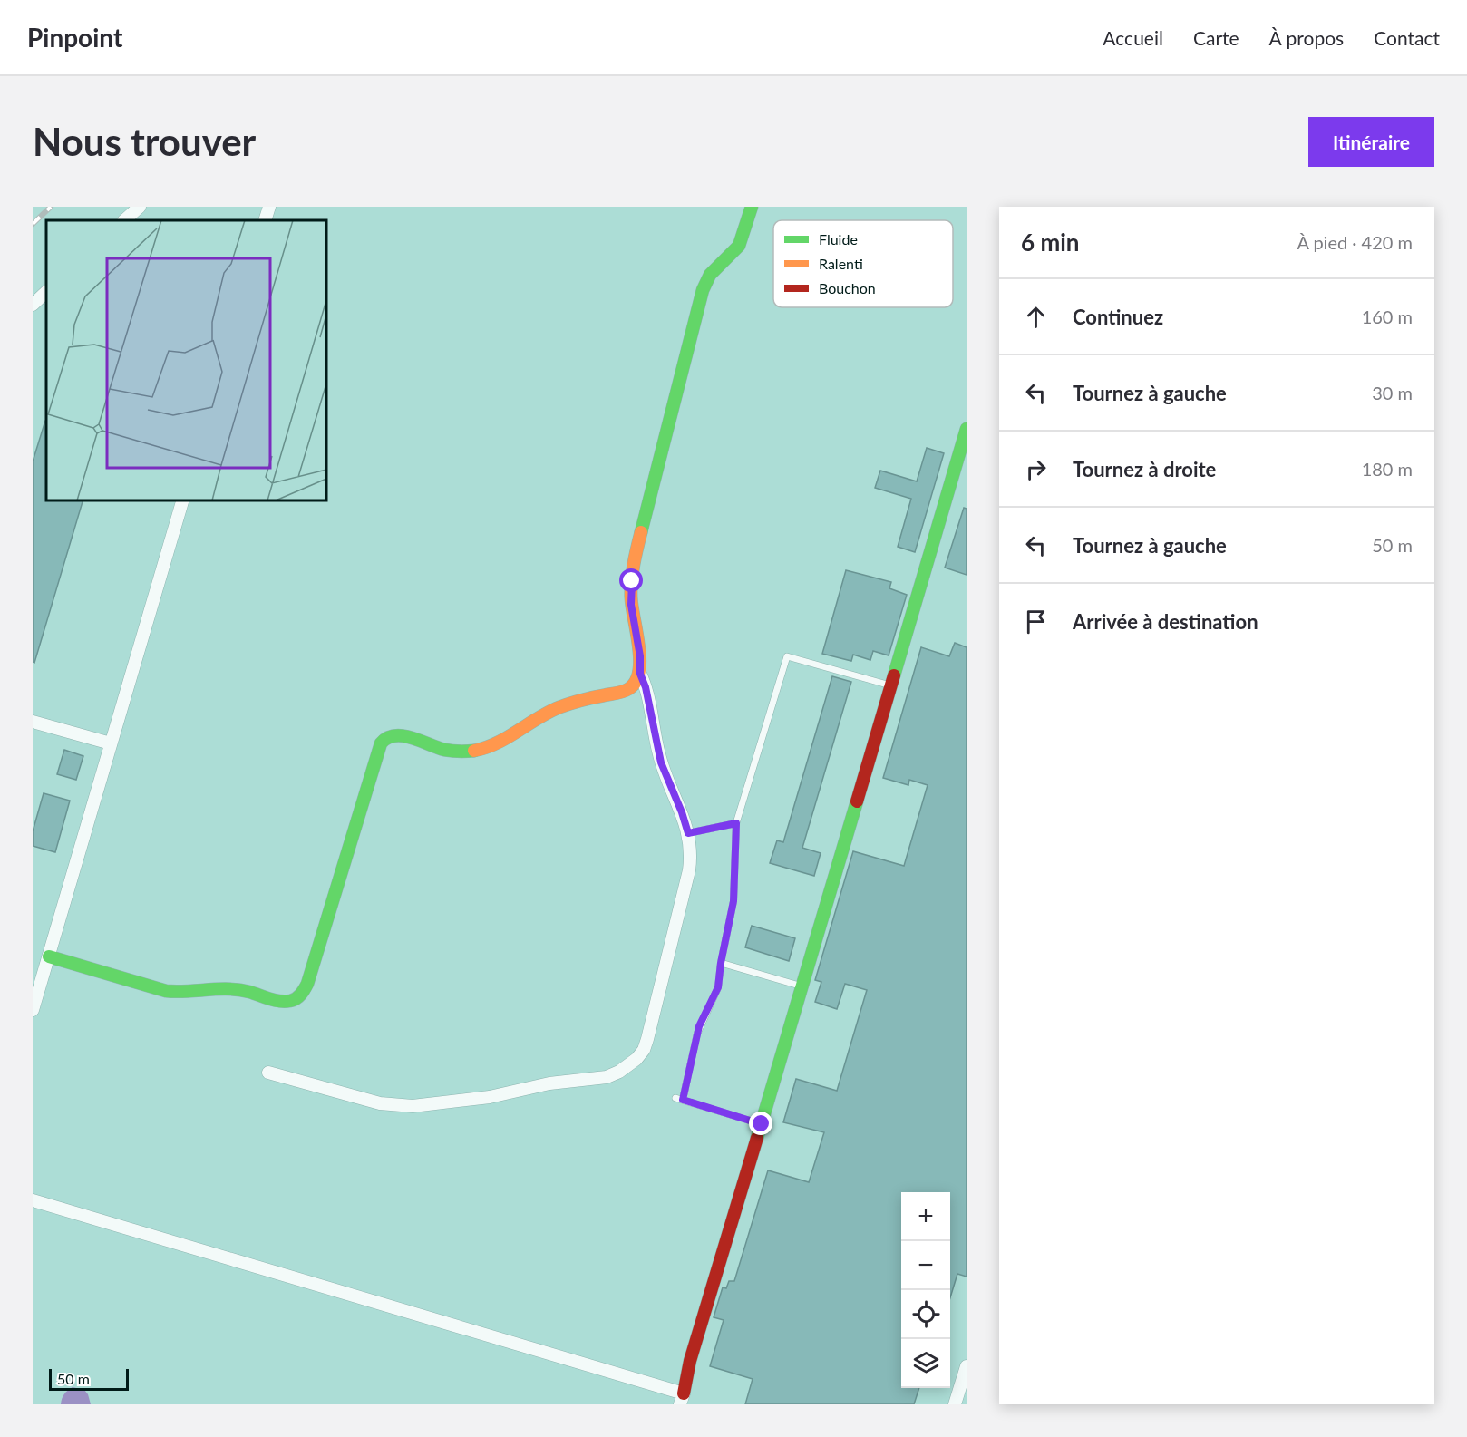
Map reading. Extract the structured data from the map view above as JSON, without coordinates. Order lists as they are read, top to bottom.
{
  "legend": ["Fluide", "Ralenti", "Bouchon"],
  "scale_bar": "50 m",
  "page": {
    "header": "Pinpoint",
    "nav": [
      "Accueil",
      "Carte",
      "À propos",
      "Contact"
    ],
    "buttons": "Itinéraire",
    "title": "Nous trouver",
    "heading": ["6 min", "À pied · 420 m"],
    "list": [
      ["Continuez", "160 m"],
      ["Tournez à gauche", "30 m"],
      ["Tournez à droite", "180 m"],
      ["Tournez à gauche", "50 m"],
      "Arrivée à destination"
    ],
    "map_buttons": ["+", "−"],
    "scale": "50 m"
  }
}
